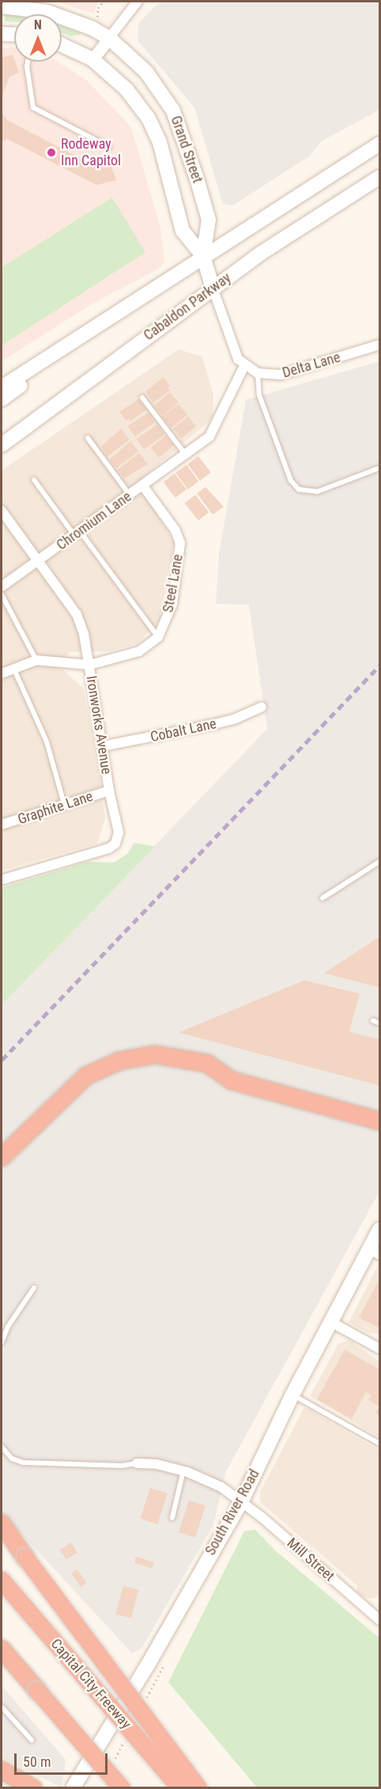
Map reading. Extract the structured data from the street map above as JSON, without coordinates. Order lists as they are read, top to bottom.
{
  "streets": {
    "highway": ["Capital City Freeway"],
    "main road": ["Grand Street", "Cabaldon Parkway", "South River Road"],
    "street": [
      "Delta Lane",
      "Chromium Lane",
      "Steel Lane",
      "Ironworks Avenue",
      "Cobalt Lane",
      "Graphite Lane",
      "Mill Street"
    ]
  },
  "crossings": [
    ["Grand Street", "Cabaldon Parkway"],
    ["Delta Lane", "Chromium Lane"],
    ["Chromium Lane", "Steel Lane"],
    ["Chromium Lane", "Ironworks Avenue"],
    ["Steel Lane", "Ironworks Avenue"],
    ["Ironworks Avenue", "Cobalt Lane"],
    ["Ironworks Avenue", "Graphite Lane"],
    ["South River Road", "Mill Street"]
  ],
  "places": ["Rodeway Inn Capitol"],
  "scale_bar": "50 m",
  "north": "top"
}
